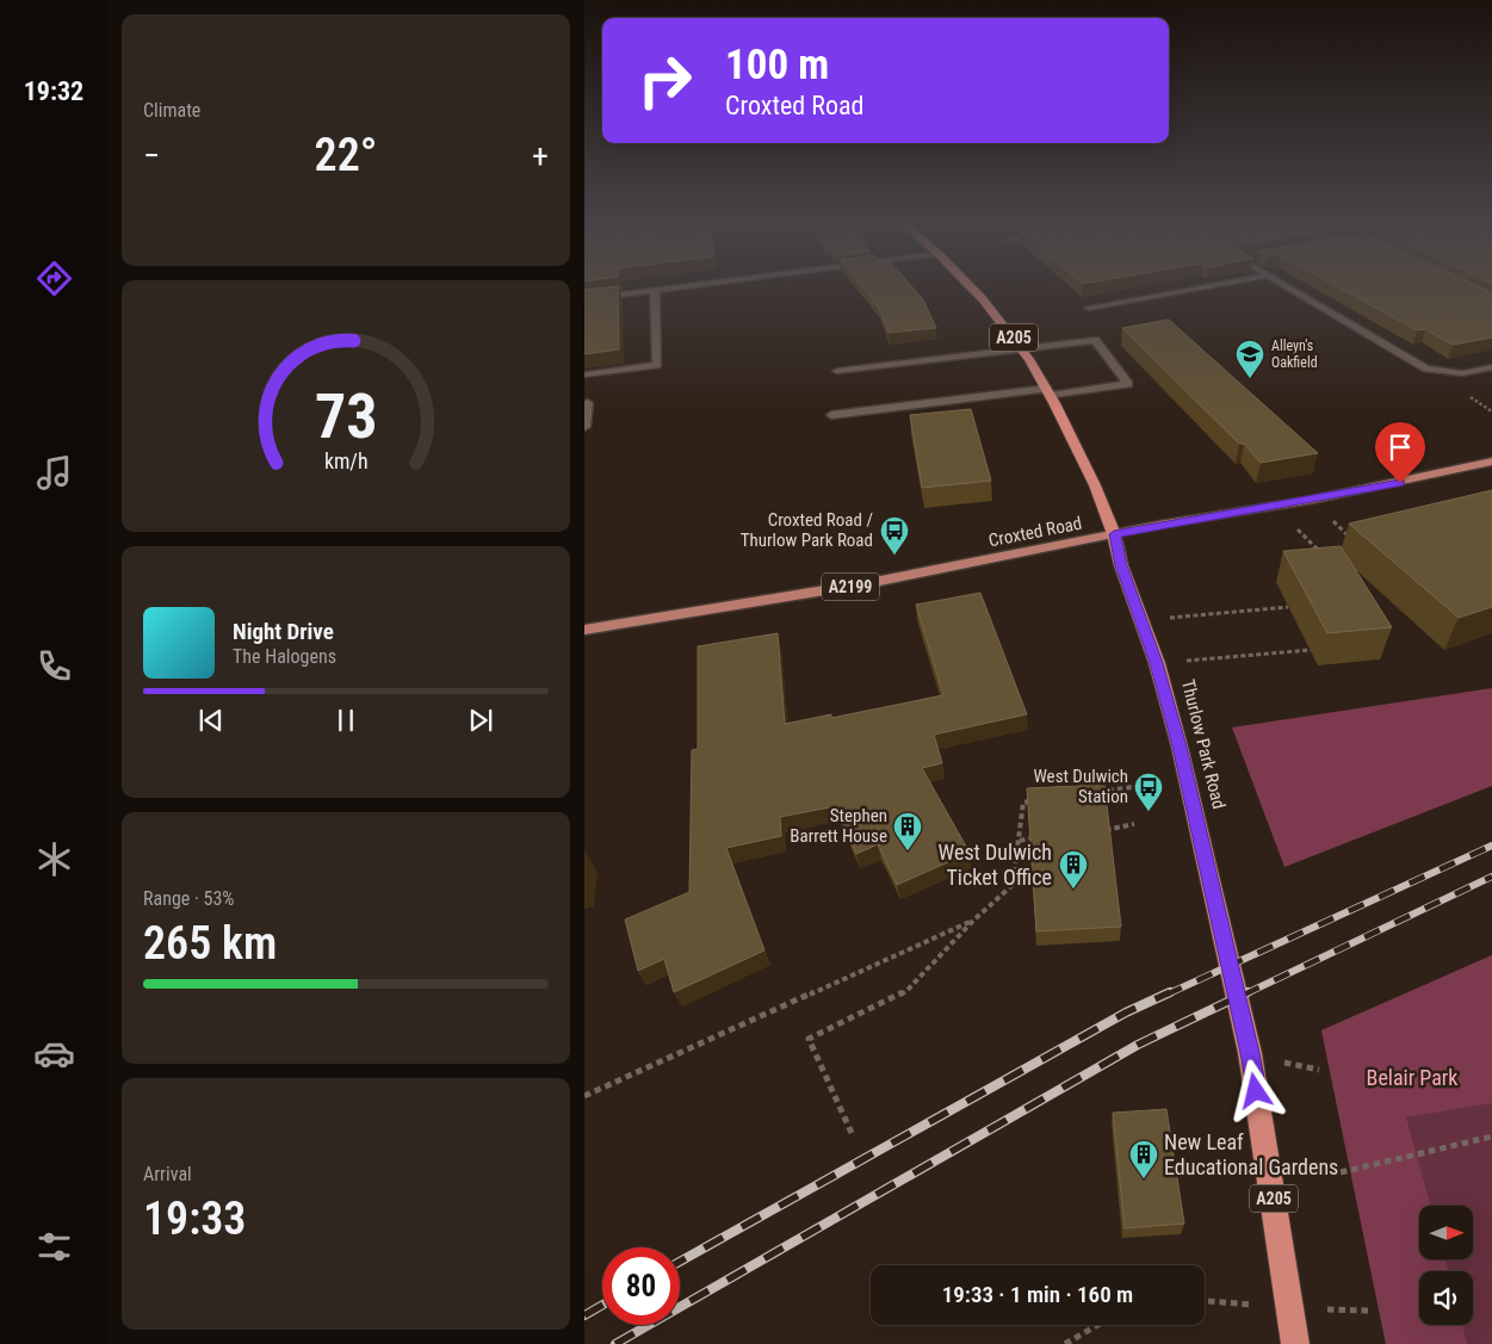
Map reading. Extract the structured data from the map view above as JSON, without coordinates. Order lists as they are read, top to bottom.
{
  "streets": {
    "highway": ["A205", "Thurlow Park Road"],
    "main road": ["Croxted Road", "A2199"]
  },
  "crossings": [
    ["Croxted Road", "Thurlow Park Road"]
  ],
  "parks": ["Belair Park"],
  "places": {
    "school or university": ["Alleyn's Oakfield"],
    "bus stop": ["Croxted Road / Thurlow Park Road", "West Dulwich Station"],
    "building": ["Stephen Barrett House", "West Dulwich Ticket Office", "New Leaf Educational Gardens"]
  },
  "north": "right",
  "page": {
    "tabs": "19:32",
    "tile": [
      "Climate",
      ["Range · 53%", "265 km"],
      ["Arrival", "19:33"]
    ],
    "turn": ["100 m", "Croxted Road"],
    "heat": ["−", "22°", "+"],
    "song": ["Night Drive", "The Halogens"],
    "limit": "80",
    "trip": "19:33 · 1 min · 160 m",
    "gauge": ["73", "km/h"]
  }
}
